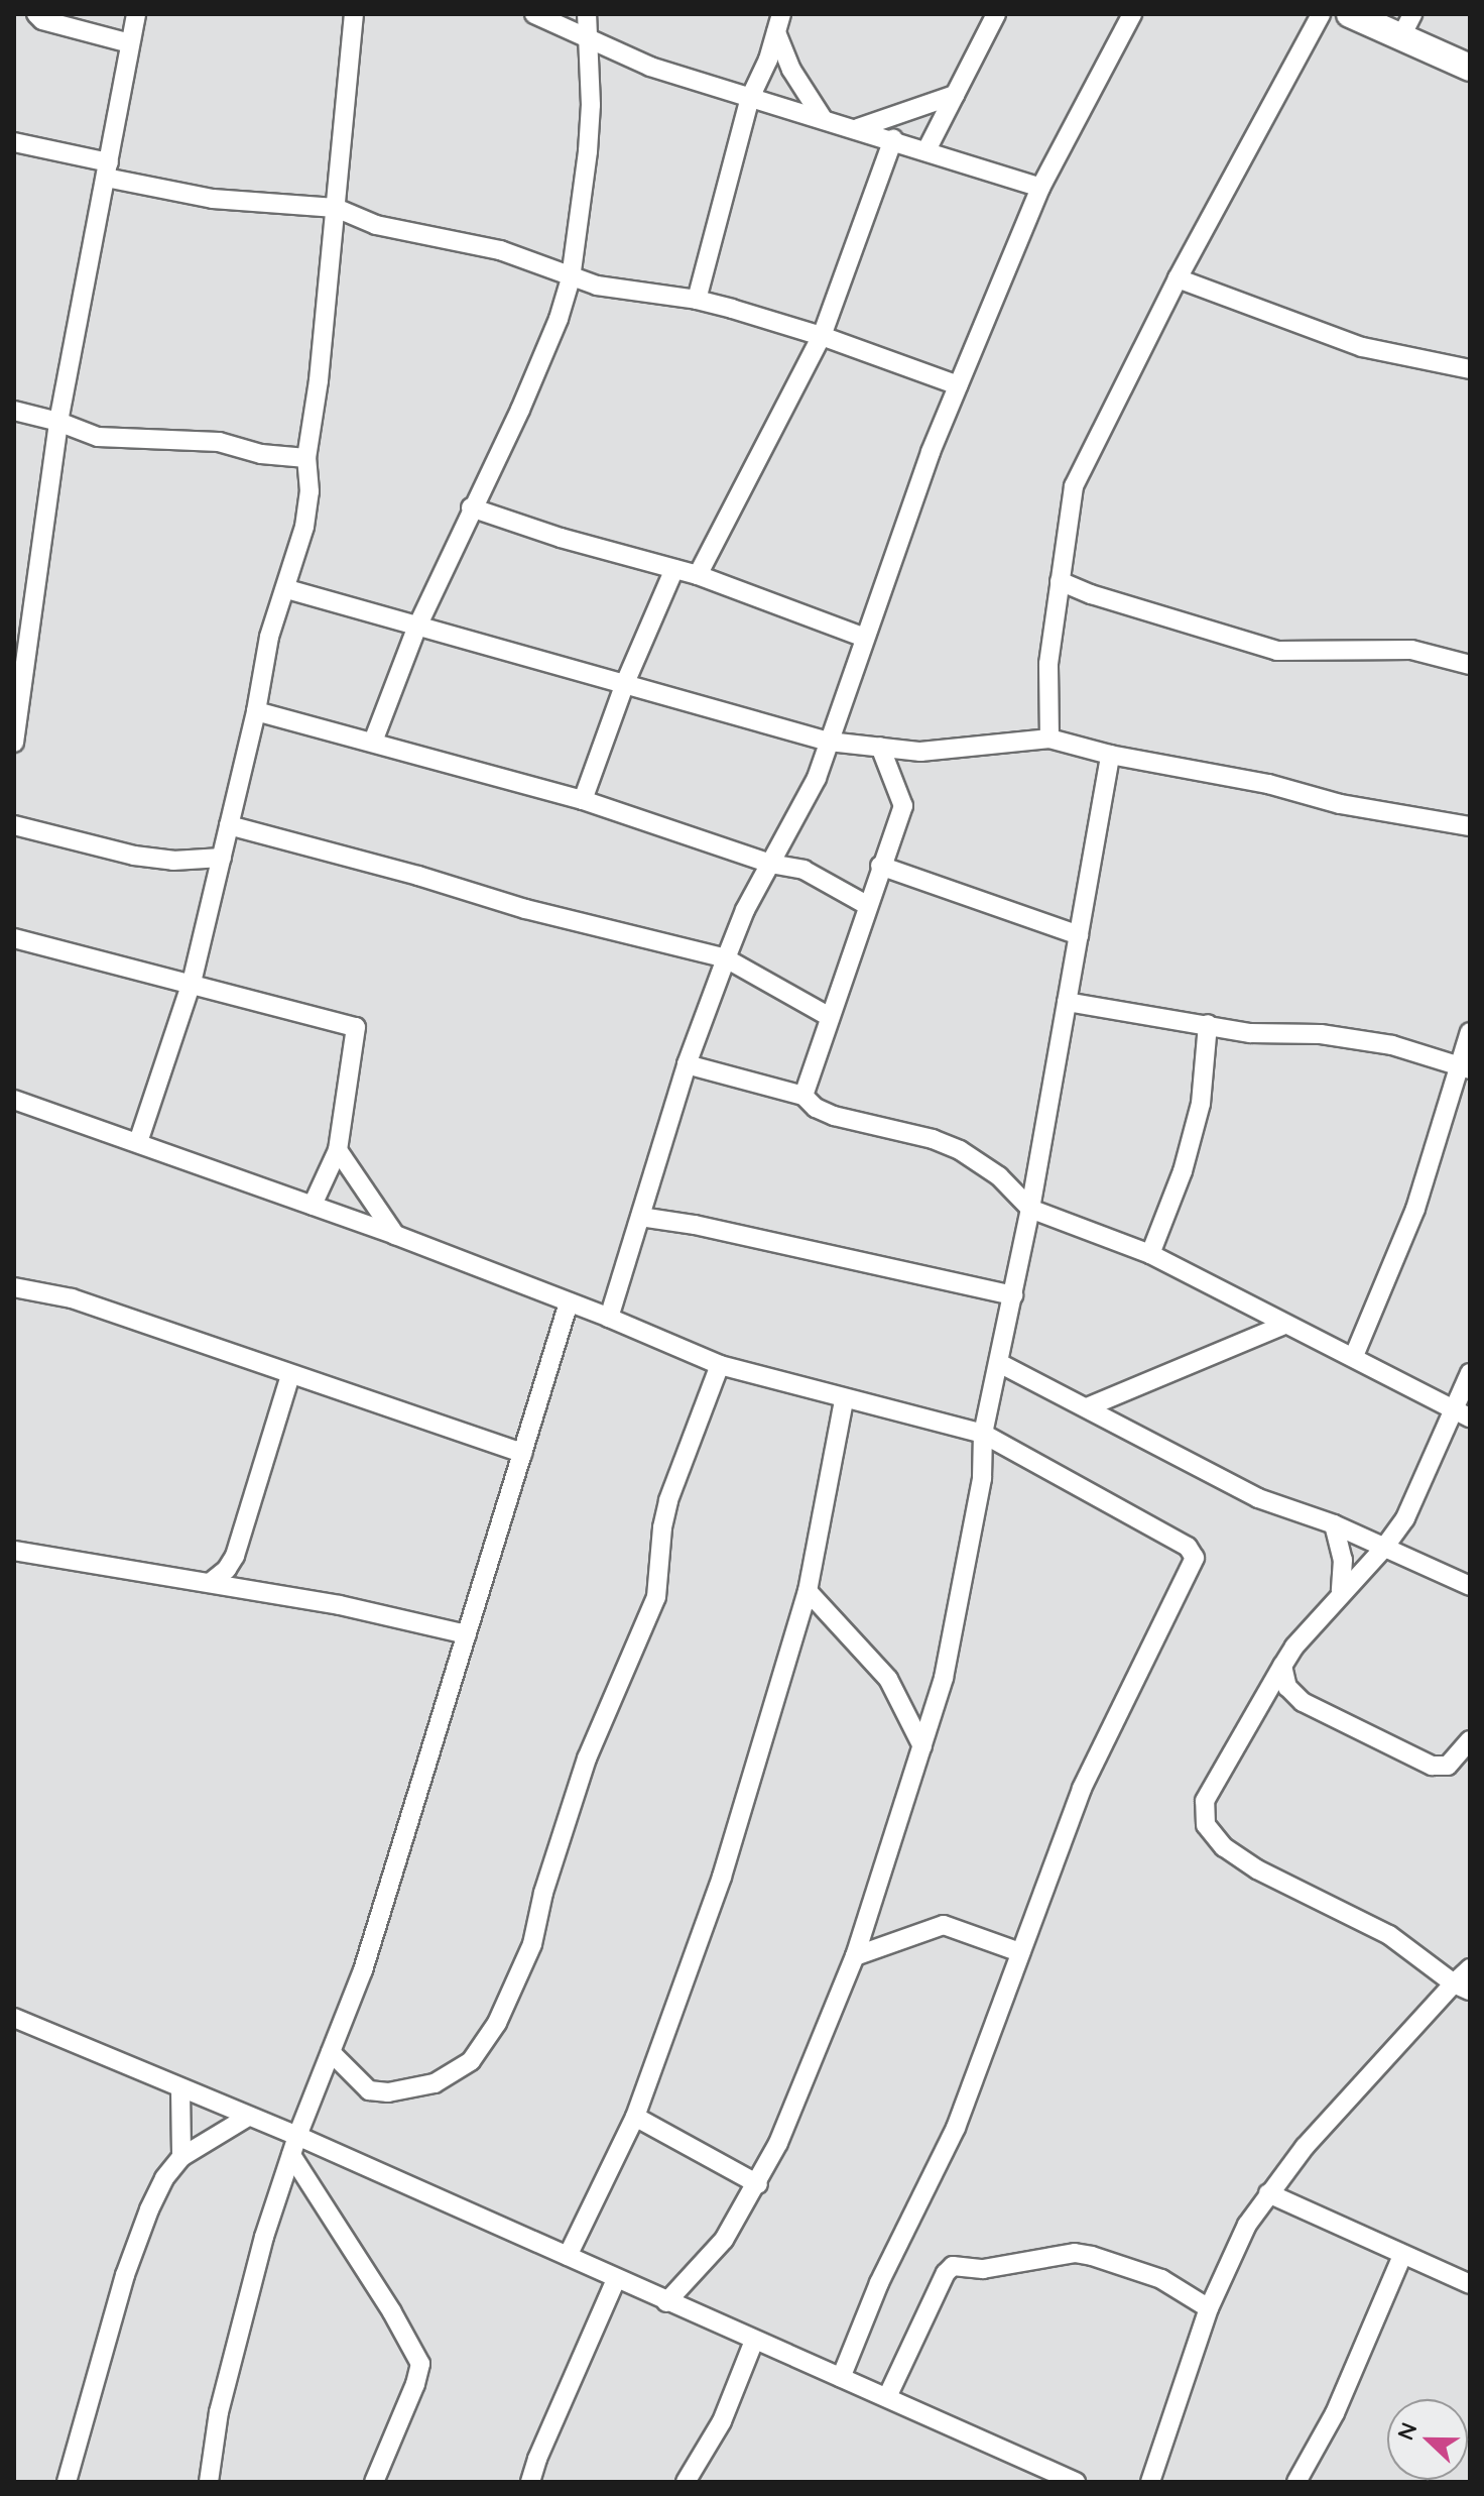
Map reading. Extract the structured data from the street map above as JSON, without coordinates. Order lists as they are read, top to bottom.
{
  "north": "left"
}
